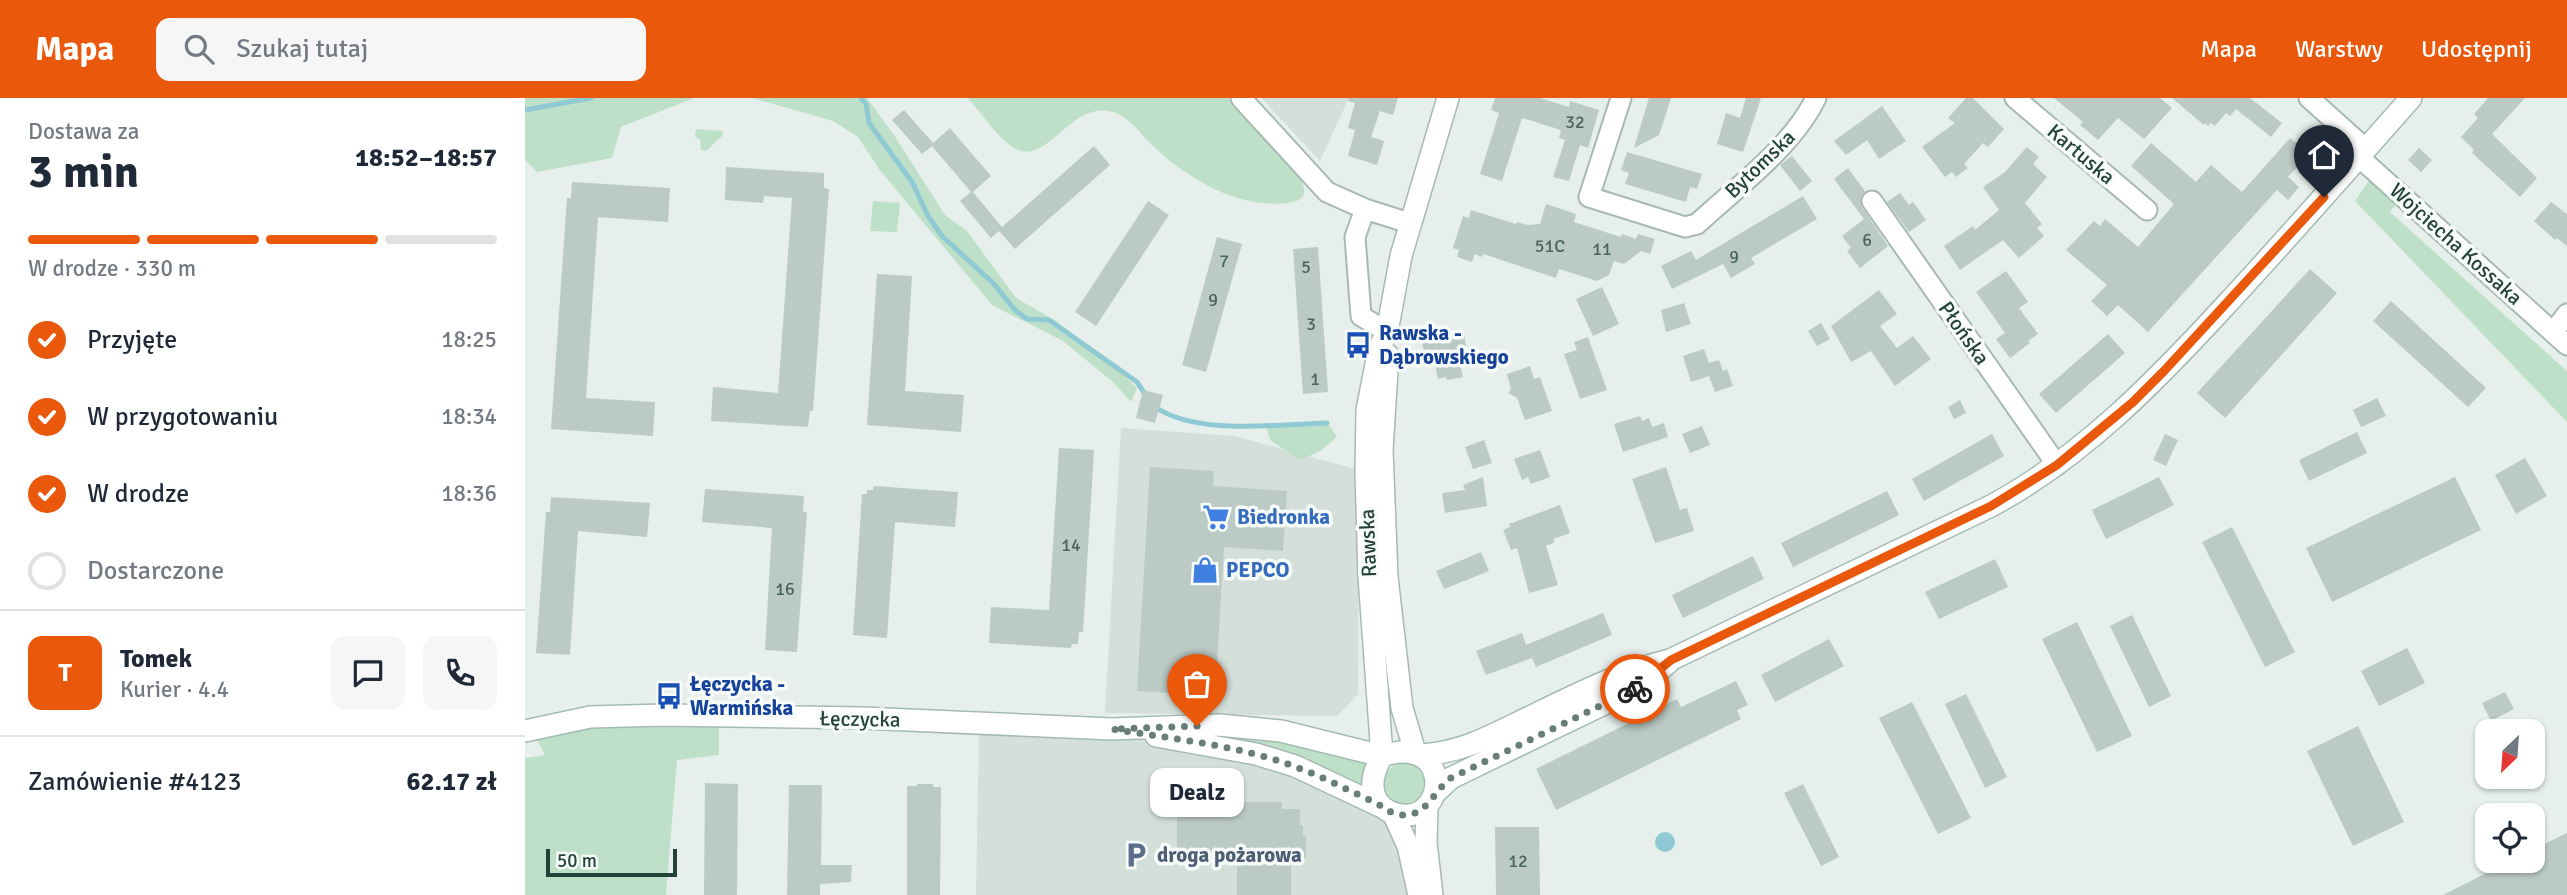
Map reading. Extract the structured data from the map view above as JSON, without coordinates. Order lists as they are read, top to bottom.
{
  "streets": {
    "main road": ["Rawska", "Łęczycka"],
    "street": [
      "Kartuska",
      "Bytomska",
      "Wojciecha Kossaka",
      "Płońska"
    ]
  },
  "crossings": [
    ["Rawska", "Łęczycka"]
  ],
  "places": {
    "bus stop": ["Rawska - Dąbrowskiego", "Łęczycka - Warmińska"],
    "supermarket": ["Biedronka"],
    "shop": ["PEPCO"],
    "other": ["Dealz"],
    "parking": ["droga pożarowa"]
  },
  "house_numbers": [
    "32",
    "6",
    "51C",
    "11",
    "9",
    "7",
    "5",
    "9",
    "3",
    "1",
    "14",
    "16",
    "12"
  ],
  "scale_bar": "50 m",
  "north": "bottom left",
  "page": {
    "header": "Mapa",
    "search": "Szukaj tutaj",
    "nav": ["Mapa", "Warstwy", "Udostępnij"],
    "heading": ["3 min", "Dostawa za", "18:52–18:57"],
    "panel": [
      "Tomek",
      "Kurier · 4.4",
      "Zamówienie #4123",
      "62.17 zł"
    ],
    "bar": "W drodze · 330 m",
    "list": [
      ["Przyjęte", "18:25"],
      ["W przygotowaniu", "18:34"],
      ["W drodze", "18:36"],
      "Dostarczone"
    ],
    "round": "T",
    "bubble": "Dealz",
    "scale": "50 m"
  }
}
